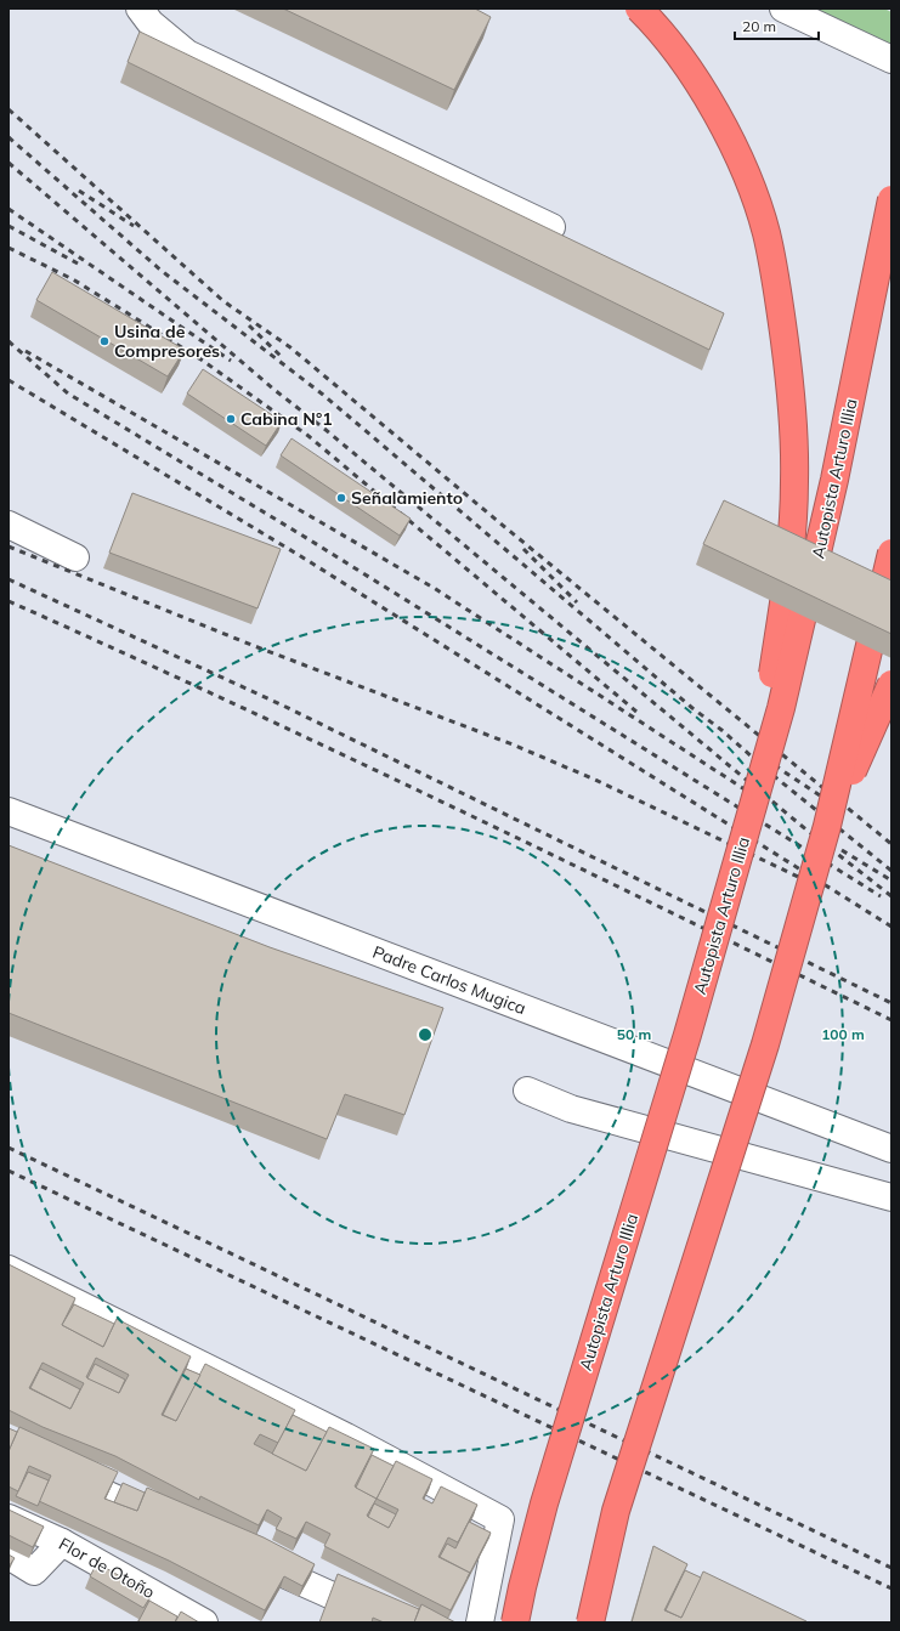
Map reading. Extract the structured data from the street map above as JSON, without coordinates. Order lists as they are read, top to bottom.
{
  "streets": {
    "highway": ["Autopista Arturo Illia"],
    "street": ["Padre Carlos Mugica", "Flor de Otoño"]
  },
  "places": ["Usina de Compresores", "Cabina N°1", "Señalamiento"],
  "scale_bar": "20 m",
  "rings": ["50 m", "100 m"]
}
